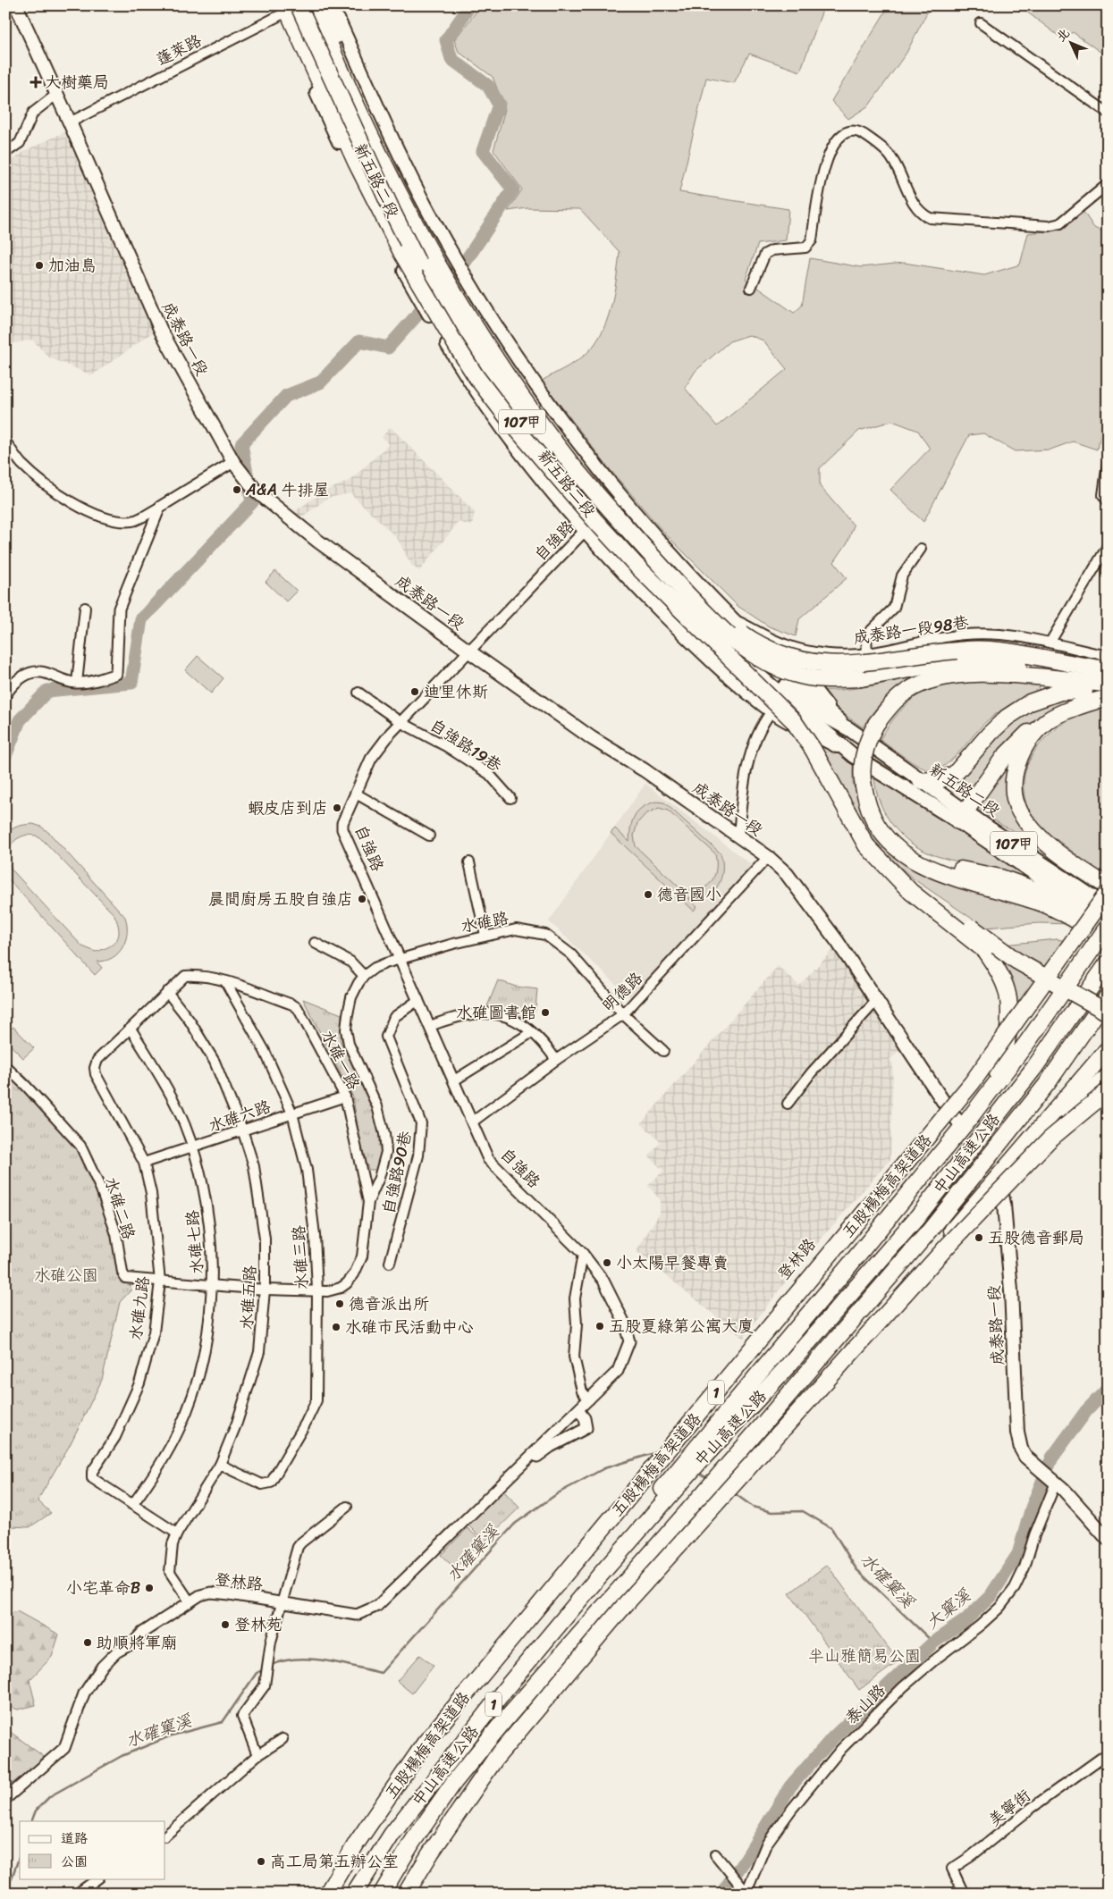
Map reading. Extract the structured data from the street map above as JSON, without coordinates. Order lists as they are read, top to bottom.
{
  "streets": {
    "highway": ["中山高速公路", "五股楊梅高架道路", "1"],
    "main road": ["新五路二段", "成泰路一段", "107甲"],
    "street": [
      "蓬萊路",
      "自強路",
      "成泰路一段98巷",
      "自強路19巷",
      "水碓路",
      "明德路",
      "水碓一路",
      "水碓六路",
      "自強路90巷",
      "水碓二路",
      "水碓七路",
      "水碓三路",
      "登林路",
      "水碓五路",
      "水碓九路",
      "泰山路",
      "美寧街"
    ]
  },
  "crossings": [
    ["蓬萊路", "新五路二段"],
    ["蓬萊路", "成泰路一段"],
    ["新五路二段", "自強路"],
    ["新五路二段", "成泰路一段98巷"],
    ["成泰路一段", "自強路"],
    ["成泰路一段", "明德路"],
    ["成泰路一段", "登林路"],
    ["成泰路一段", "泰山路"],
    ["自強路", "自強路19巷"],
    ["自強路", "水碓路"],
    ["自強路", "明德路"],
    ["自強路", "水碓一路"],
    ["自強路", "自強路90巷"],
    ["自強路", "登林路"],
    ["水碓路", "明德路"],
    ["水碓路", "水碓一路"],
    ["水碓一路", "水碓六路"],
    ["水碓一路", "水碓二路"],
    ["水碓一路", "水碓三路"],
    ["水碓一路", "水碓五路"],
    ["水碓六路", "水碓七路"],
    ["水碓六路", "水碓三路"],
    ["水碓六路", "水碓五路"],
    ["水碓六路", "水碓九路"],
    ["水碓二路", "水碓七路"],
    ["水碓二路", "水碓三路"],
    ["水碓二路", "水碓五路"],
    ["水碓二路", "水碓九路"],
    ["水碓七路", "水碓九路"],
    ["水碓三路", "水碓五路"],
    ["登林路", "水碓五路"],
    ["水碓五路", "水碓九路"]
  ],
  "water": ["水確窠溪", "大窠溪"],
  "parks": ["水碓公園", "半山雅簡易公園"],
  "places": {
    "health": ["大樹藥局"],
    "other": [
      "加油島",
      "A&A 牛排屋",
      "迪里休斯",
      "蝦皮店到店",
      "德音國小",
      "晨間廚房五股自強店",
      "水碓圖書館",
      "五股德音郵局",
      "小太陽早餐專賣",
      "德音派出所",
      "五股夏綠第公寓大廈",
      "水碓市民活動中心",
      "小宅革命B",
      "登林苑",
      "助順將軍廟",
      "高工局第五辦公室"
    ]
  },
  "legend": ["道路", "公園"],
  "north": "top left"
}
